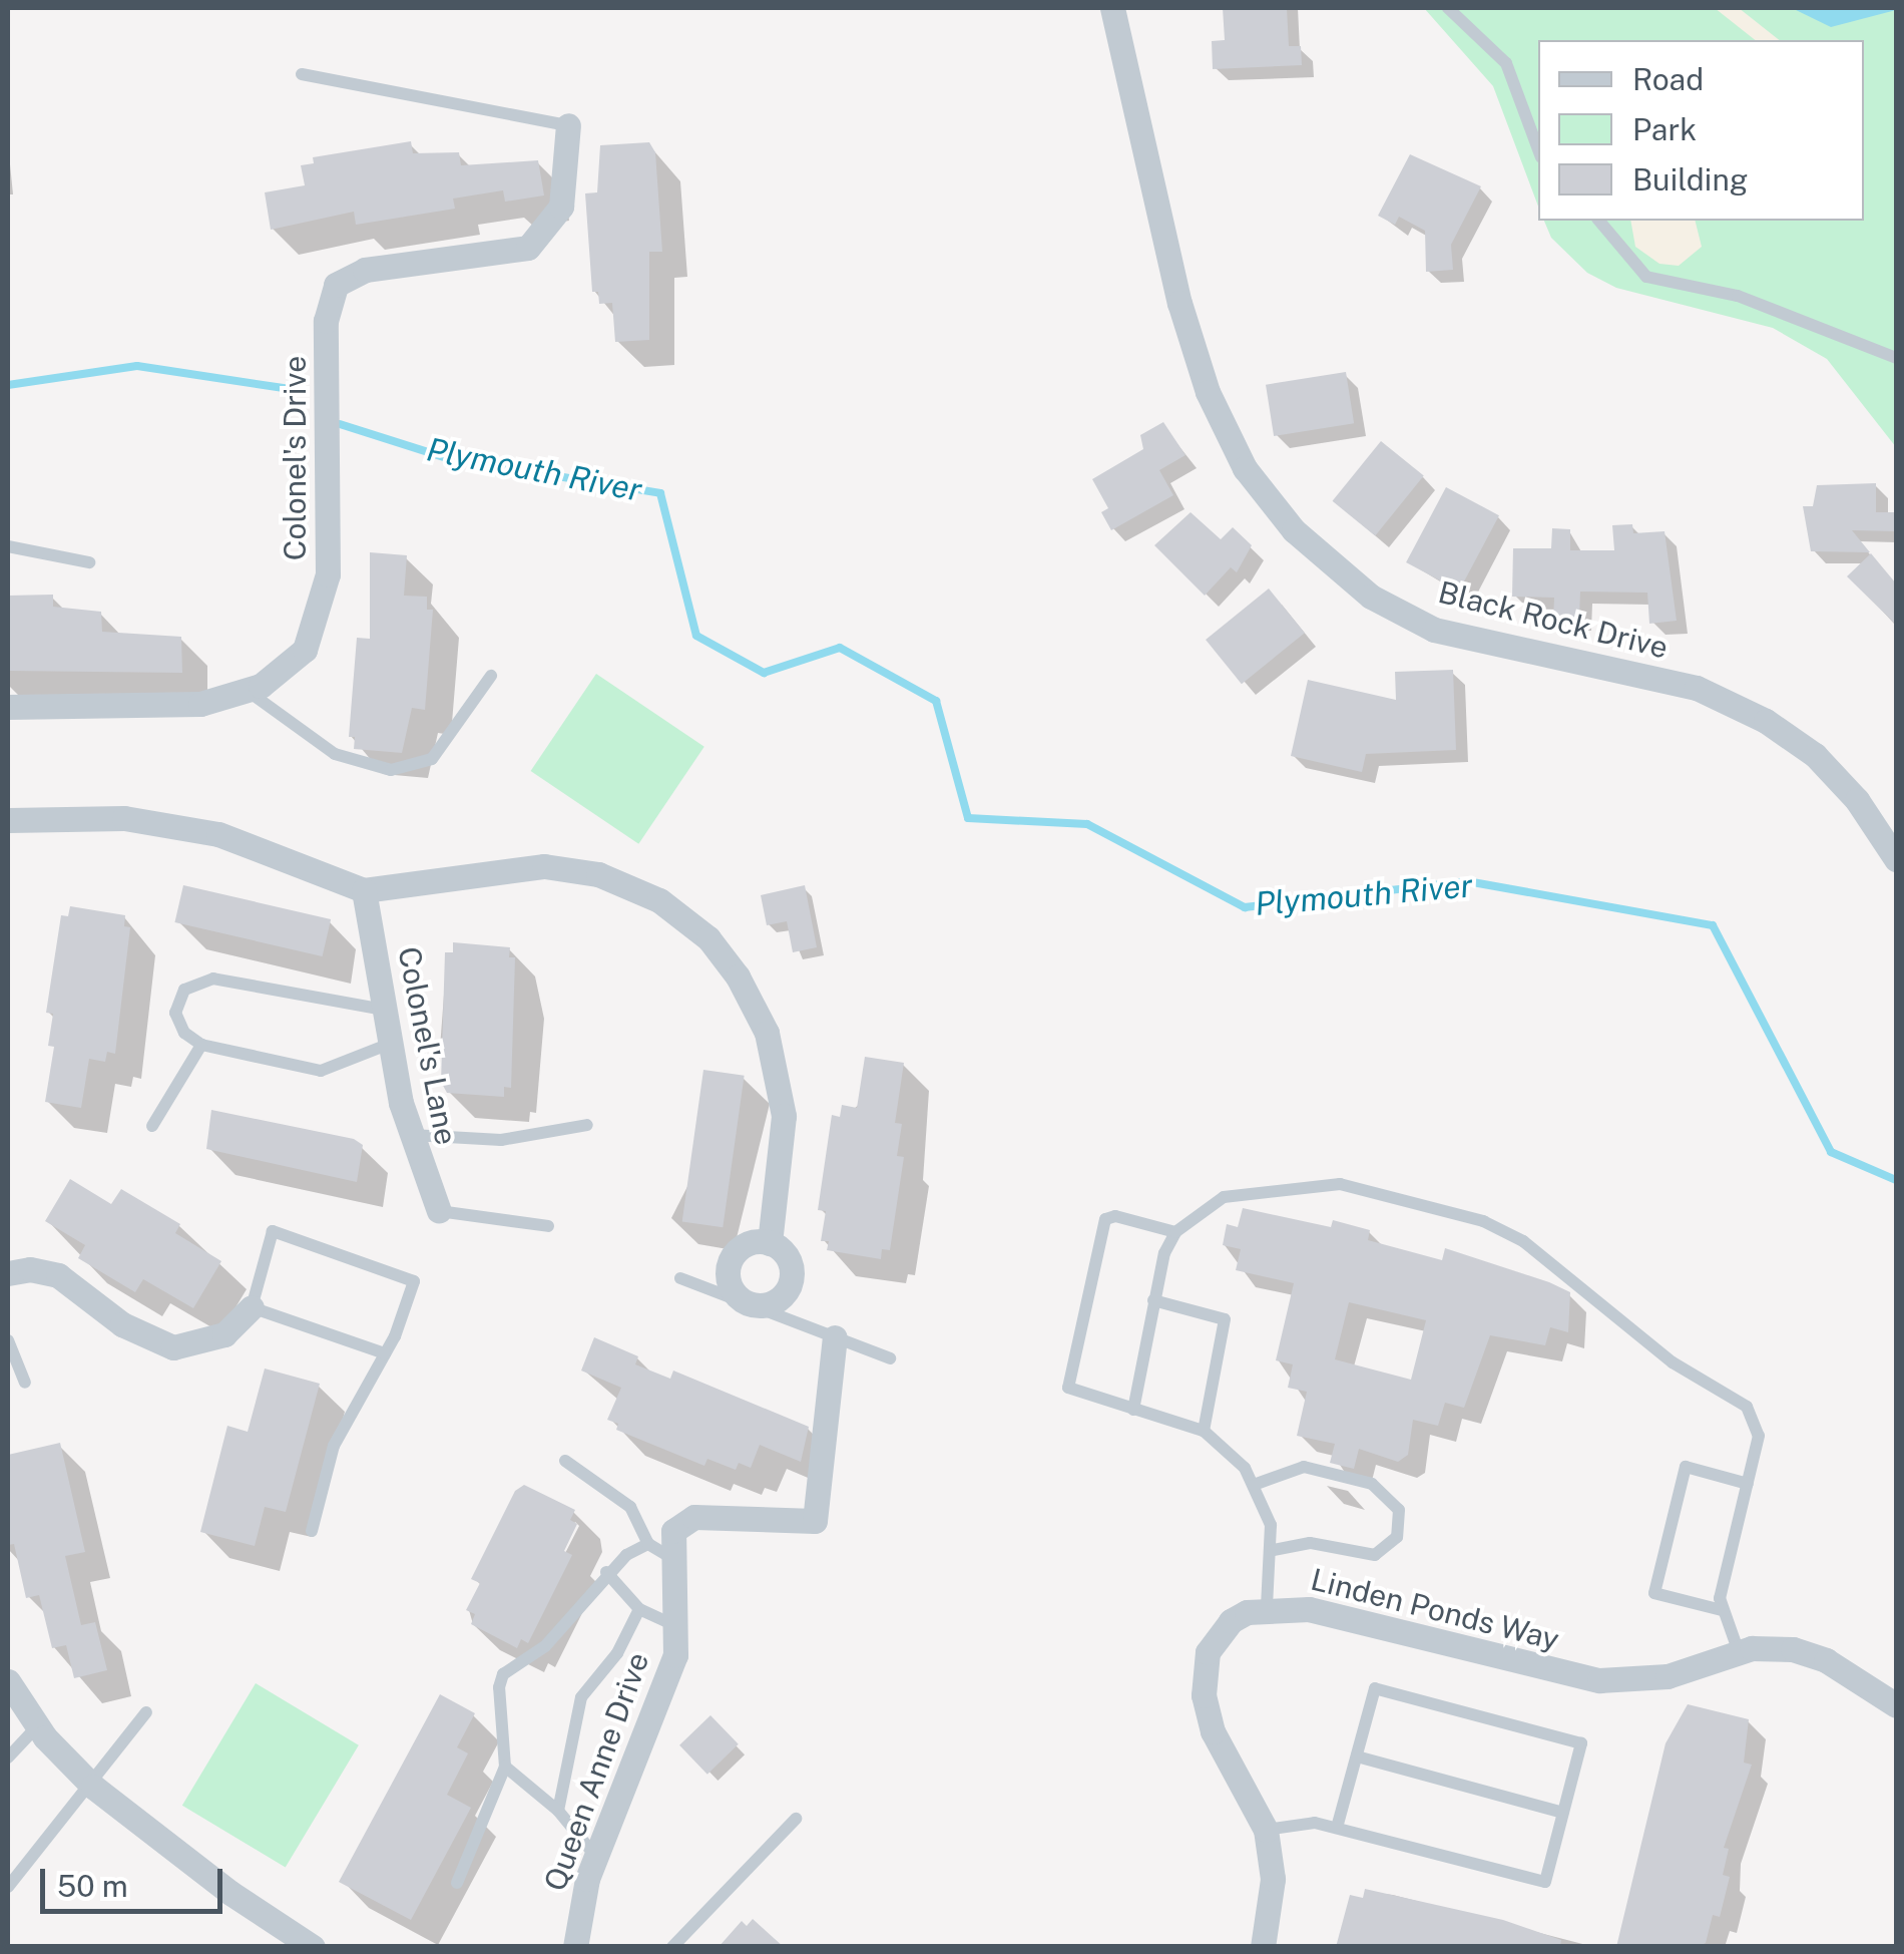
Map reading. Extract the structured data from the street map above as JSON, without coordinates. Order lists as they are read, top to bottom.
{
  "streets": {
    "street": [
      "Colonel's Drive",
      "Black Rock Drive",
      "Colonel's Lane",
      "Linden Ponds Way",
      "Queen Anne Drive"
    ]
  },
  "water": ["Plymouth River"],
  "legend": ["Road", "Park", "Building"],
  "scale_bar": "50 m"
}
